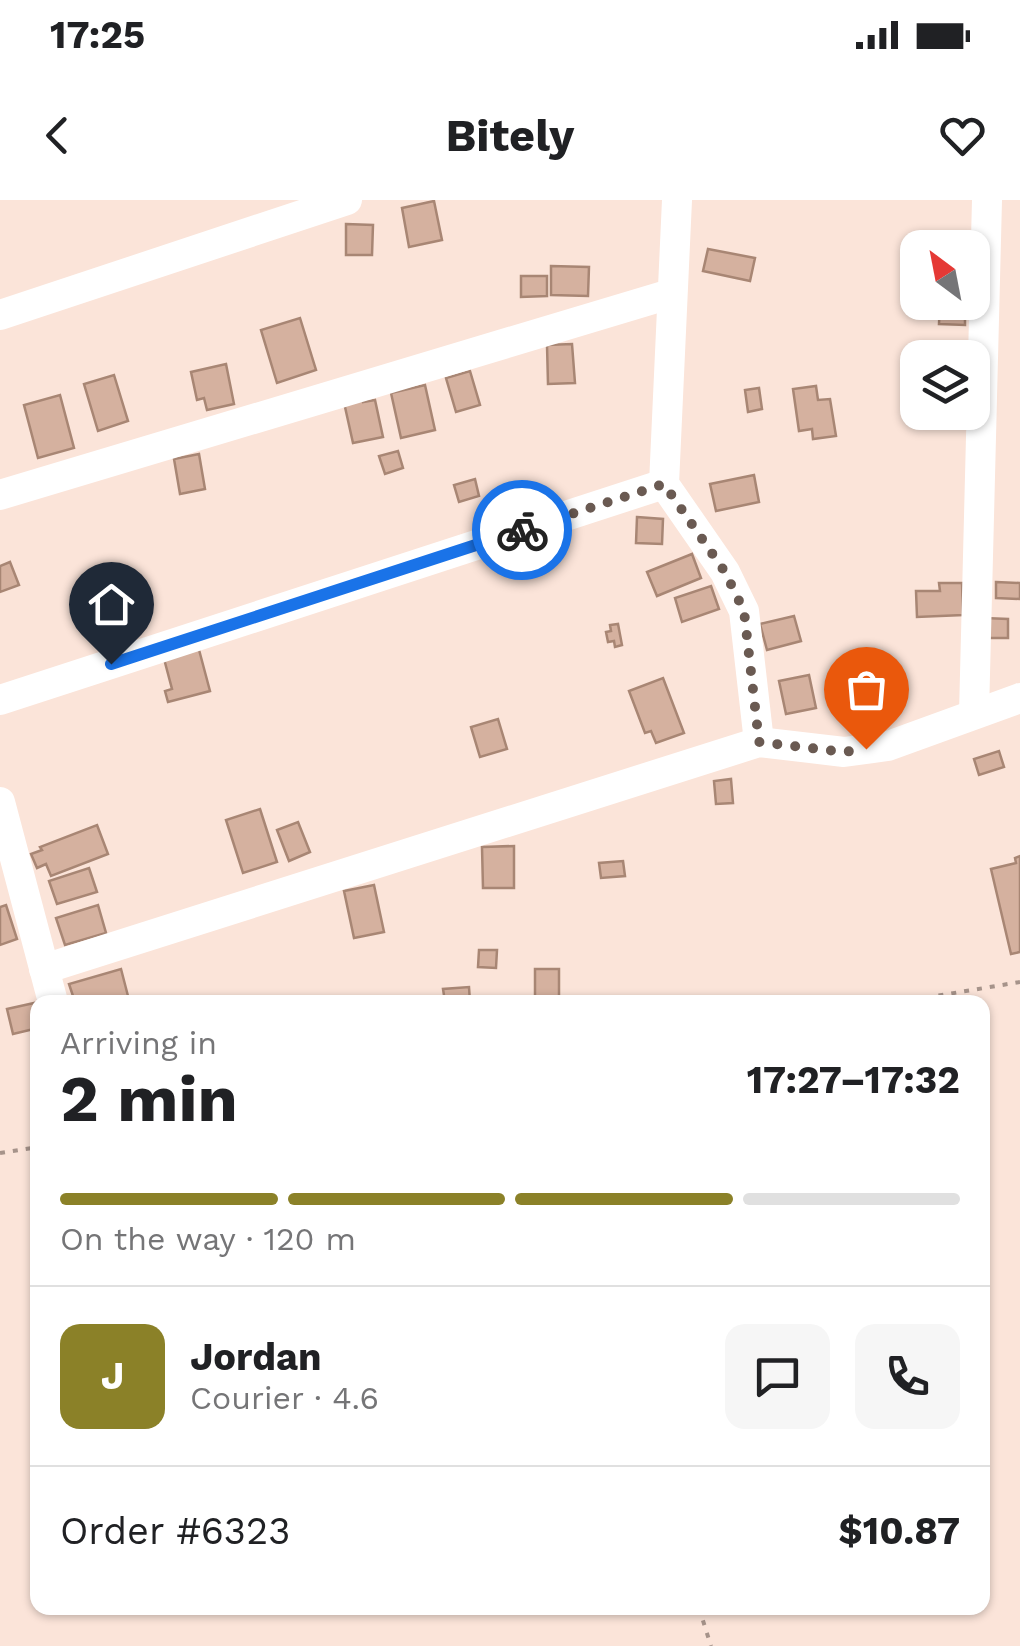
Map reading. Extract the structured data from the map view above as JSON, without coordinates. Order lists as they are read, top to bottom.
{
  "north": "top left",
  "page": {
    "status": "17:25",
    "header": "Bitely",
    "heading": ["2 min", "Arriving in", "17:27–17:32"],
    "panel": [
      "Jordan",
      "Courier · 4.6",
      "Order #6323",
      "$10.87"
    ],
    "bar": "On the way · 120 m",
    "round": "J"
  }
}
